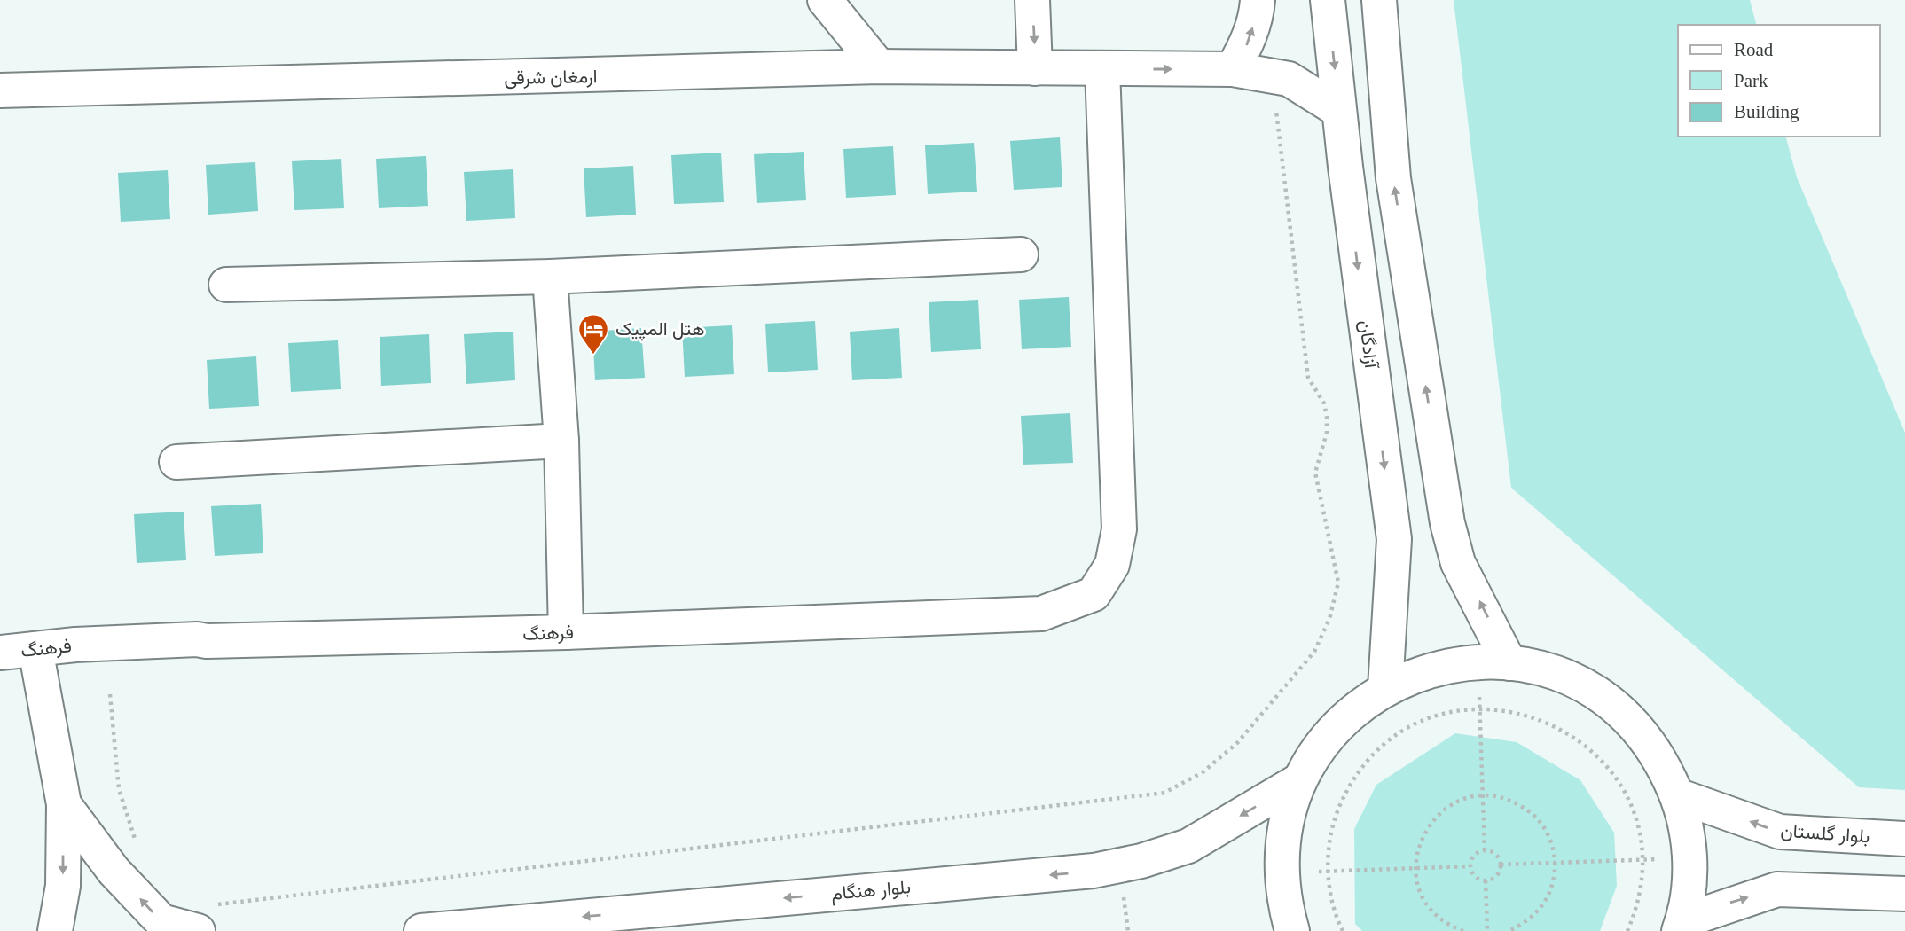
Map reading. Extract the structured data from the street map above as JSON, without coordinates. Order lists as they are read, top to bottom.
{
  "streets": {
    "street": [
      "ارمغان شرقی",
      "آزادگان",
      "فرهنگ",
      "بلوار گلستان",
      "بلوار هنگام"
    ]
  },
  "crossings": [
    ["ارمغان شرقی", "آزادگان"],
    ["ارمغان شرقی", "فرهنگ"]
  ],
  "one_way": ["بلوار هنگام"],
  "places": {
    "hotel": ["هتل المپیک"]
  },
  "legend": ["Road", "Park", "Building"]
}
